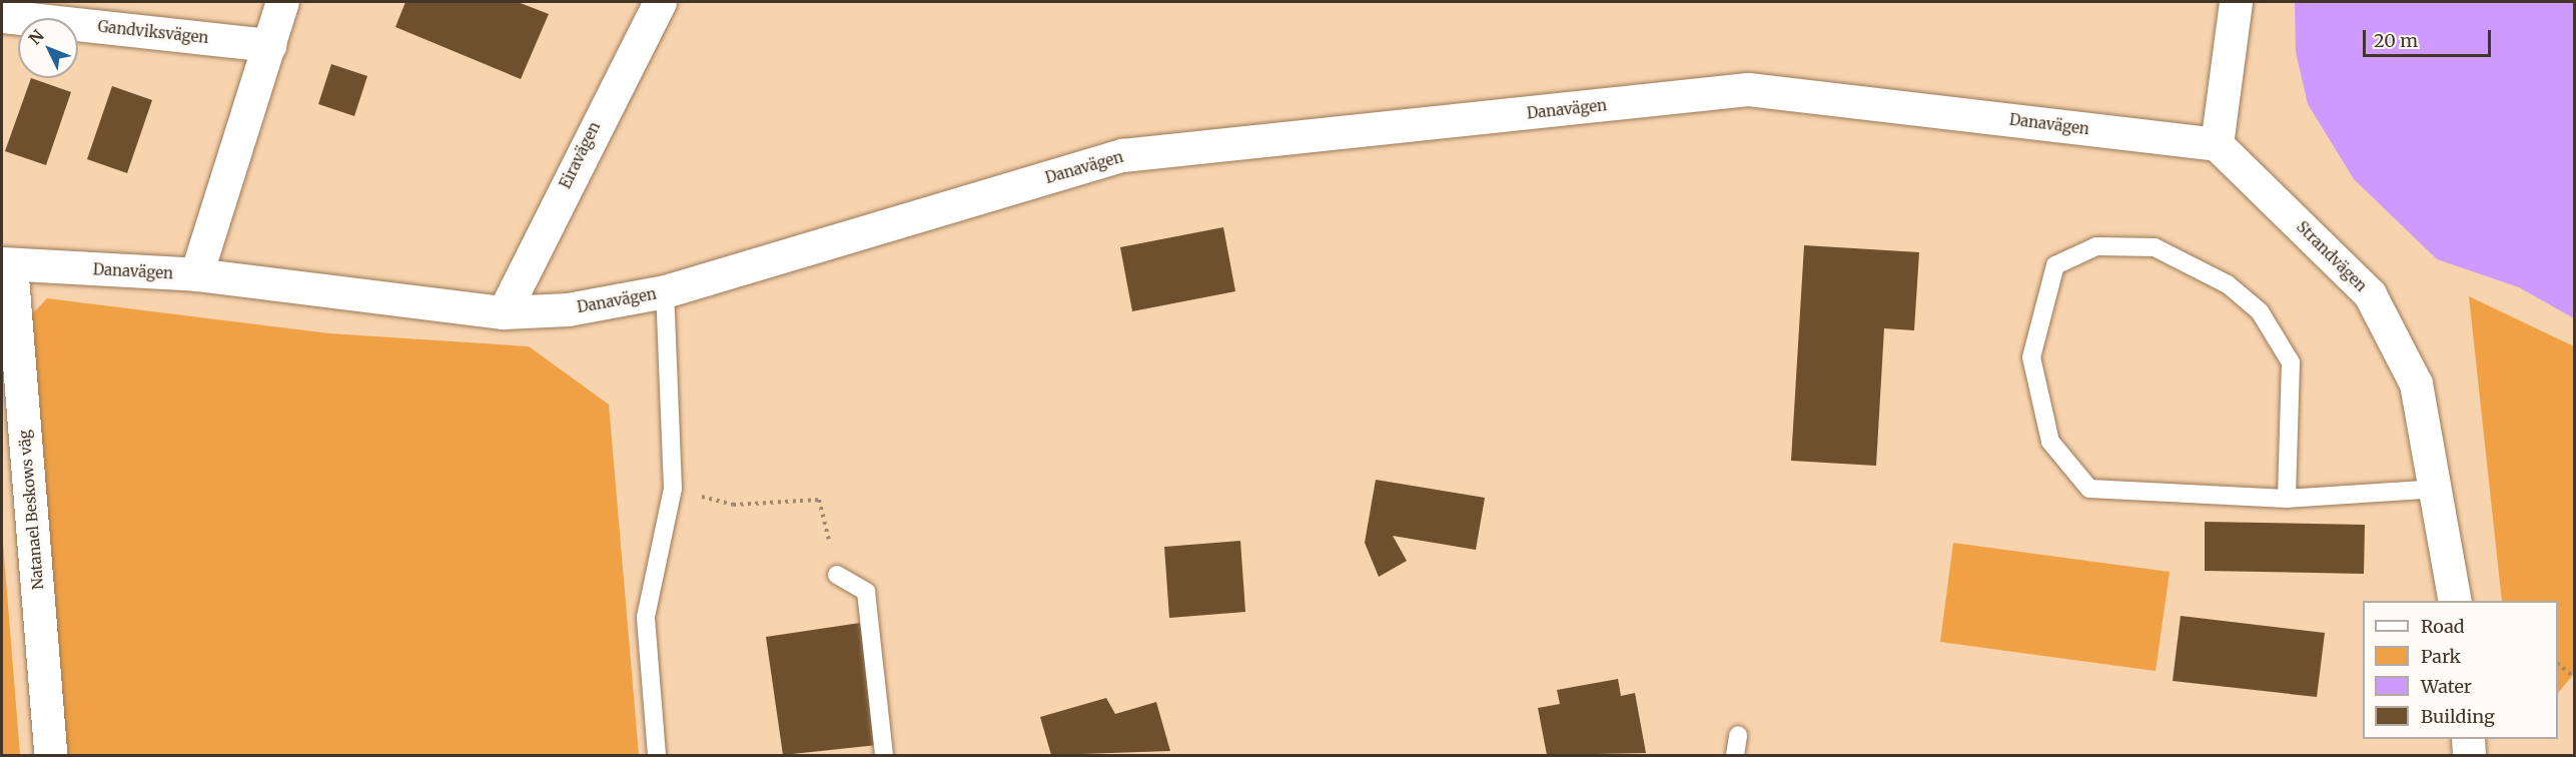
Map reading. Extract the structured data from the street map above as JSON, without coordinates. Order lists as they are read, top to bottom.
{
  "streets": {
    "street": [
      "Gandviksvägen",
      "Danavägen",
      "Eiravägen",
      "Strandvägen",
      "Natanael Beskows väg"
    ]
  },
  "crossings": [
    ["Danavägen", "Eiravägen"],
    ["Danavägen", "Strandvägen"],
    ["Danavägen", "Natanael Beskows väg"]
  ],
  "legend": [
    "Road",
    "Park",
    "Water",
    "Building"
  ],
  "scale_bar": "20 m",
  "north": "top left"
}
